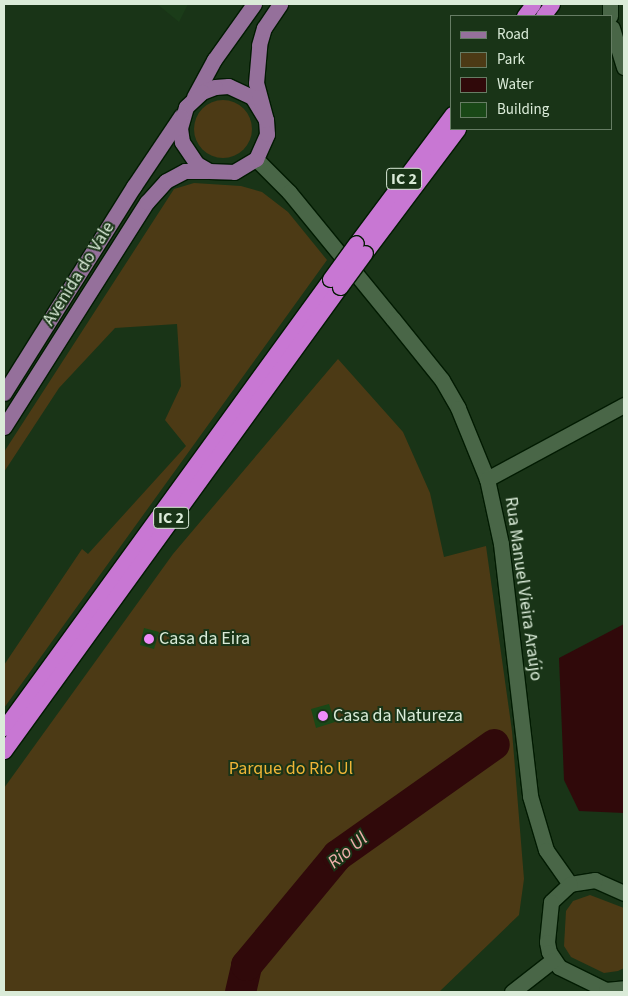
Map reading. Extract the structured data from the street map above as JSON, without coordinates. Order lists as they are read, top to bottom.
{
  "streets": {
    "highway": ["IC 2"],
    "main road": ["Avenida do Vale"],
    "street": ["Rua Manuel Vieira Araújo"]
  },
  "crossings": [
    ["Avenida do Vale", "Rua Manuel Vieira Araújo"]
  ],
  "water": ["Rio Ul"],
  "parks": ["Parque do Rio Ul"],
  "places": ["Casa da Eira", "Casa da Natureza"],
  "legend": [
    "Road",
    "Park",
    "Water",
    "Building"
  ]
}
